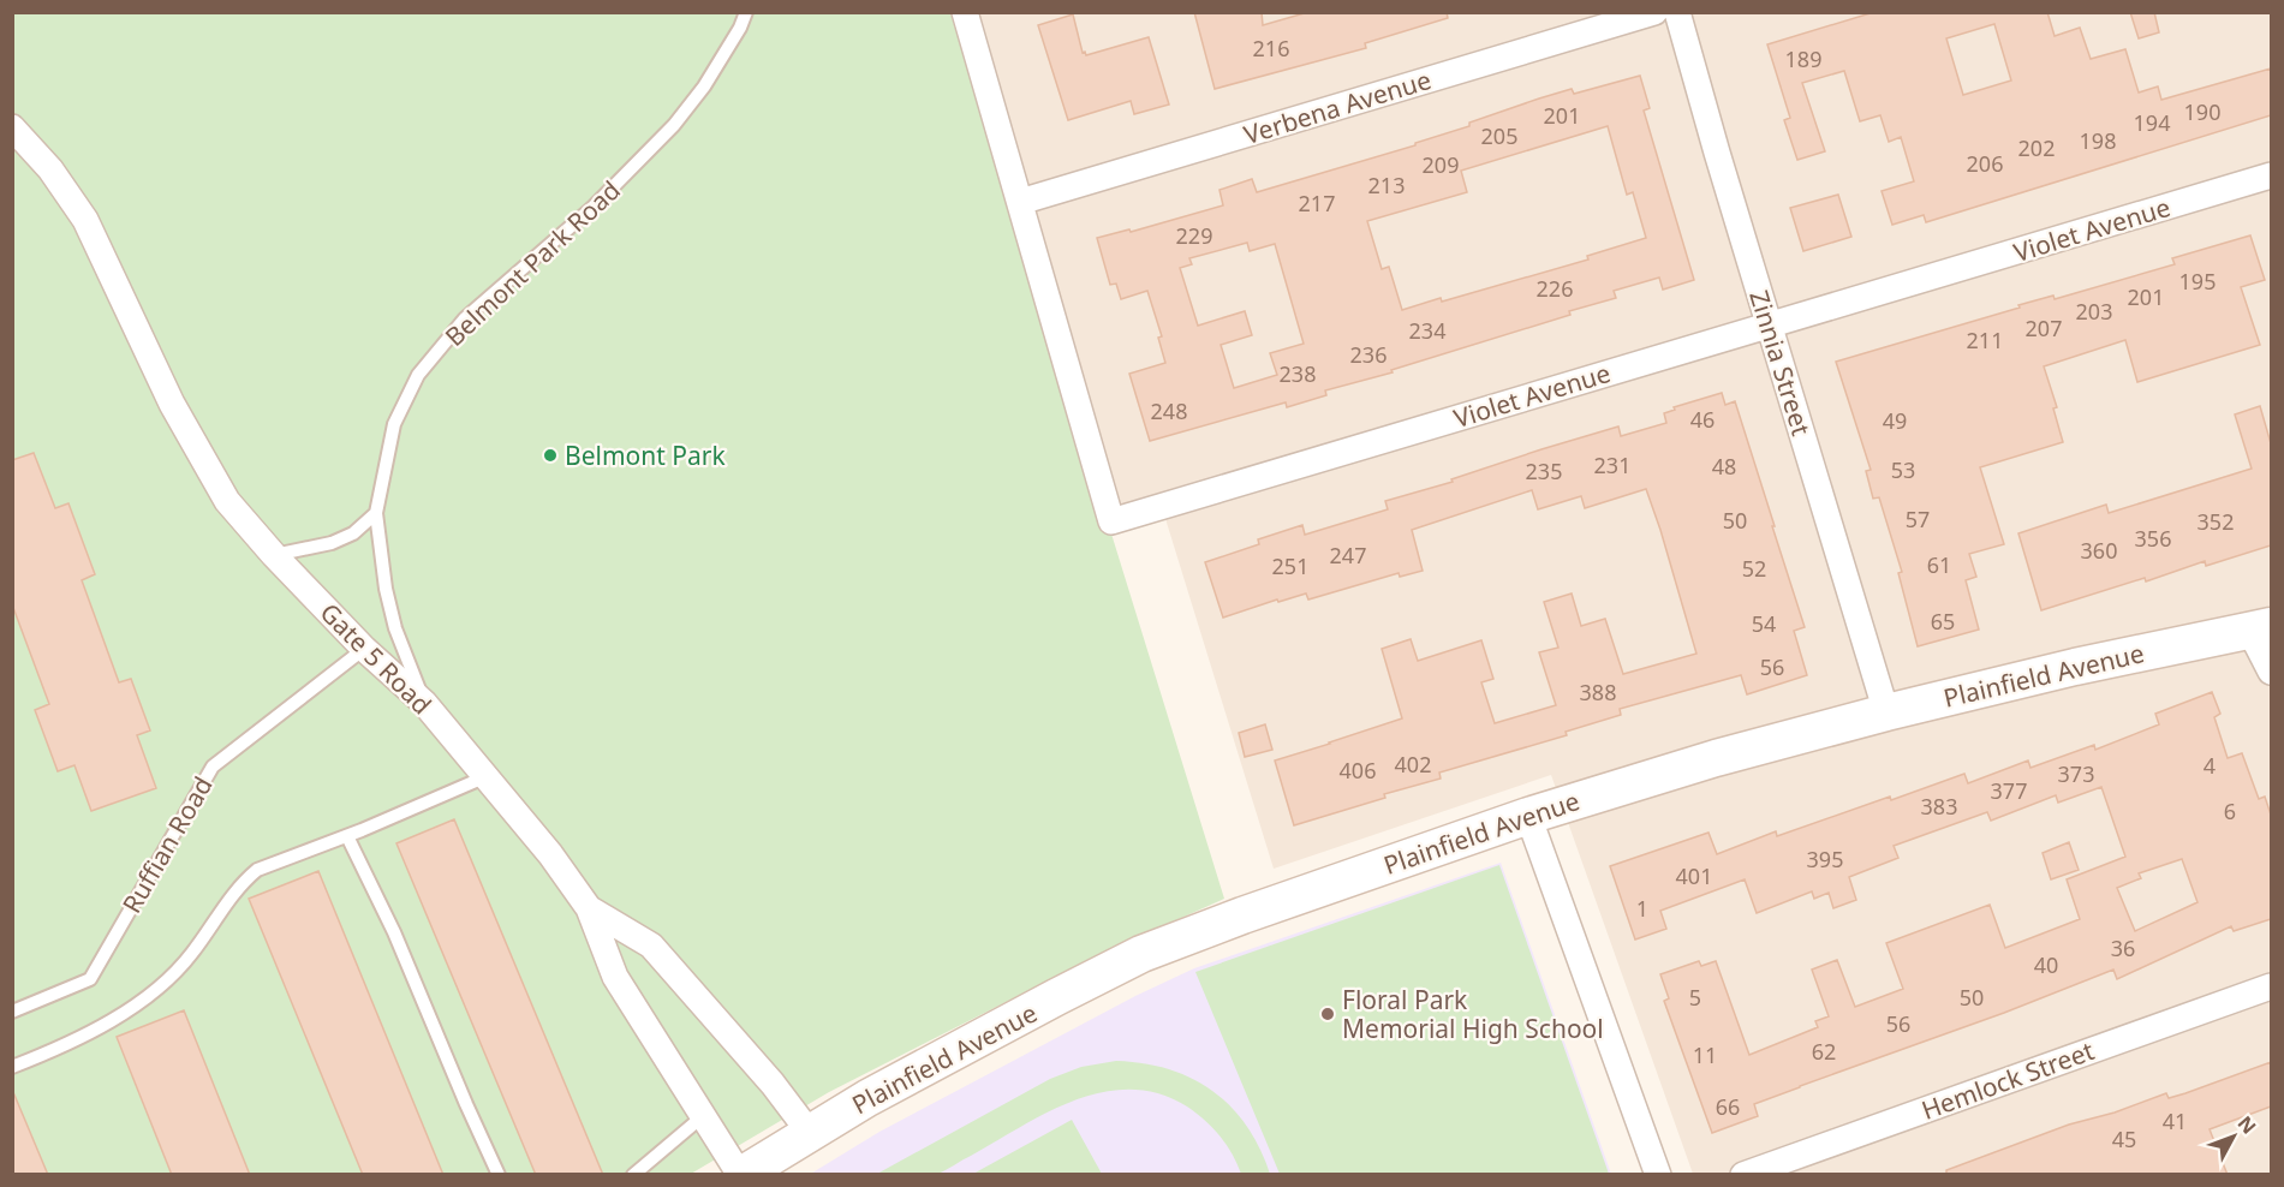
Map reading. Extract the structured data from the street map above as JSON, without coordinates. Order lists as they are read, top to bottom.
{
  "streets": {
    "main road": ["Plainfield Avenue"],
    "street": [
      "Verbena Avenue",
      "Violet Avenue",
      "Zinnia Street",
      "Gate 5 Road",
      "Hemlock Street"
    ],
    "lane": ["Belmont Park Road", "Ruffian Road"]
  },
  "crossings": [
    ["Verbena Avenue", "Violet Avenue"],
    ["Violet Avenue", "Zinnia Street"],
    ["Belmont Park Road", "Gate 5 Road"],
    ["Zinnia Street", "Plainfield Avenue"],
    ["Gate 5 Road", "Plainfield Avenue"],
    ["Gate 5 Road", "Ruffian Road"]
  ],
  "places": ["Belmont Park", "Floral Park Memorial High School"],
  "house_numbers": [
    "216",
    "189",
    "190",
    "201",
    "194",
    "205",
    "198",
    "202",
    "206",
    "209",
    "213",
    "217",
    "229",
    "195",
    "226",
    "201",
    "203",
    "207",
    "234",
    "211",
    "236",
    "238",
    "248",
    "46",
    "49",
    "231",
    "48",
    "53",
    "235",
    "57",
    "50",
    "352",
    "356",
    "360",
    "247",
    "61",
    "251",
    "52",
    "65",
    "54",
    "56",
    "388",
    "402",
    "4",
    "406",
    "373",
    "377",
    "383",
    "6",
    "395",
    "401",
    "1",
    "36",
    "40",
    "5",
    "50",
    "56",
    "62",
    "11",
    "66",
    "41",
    "45"
  ],
  "north": "top right"
}
